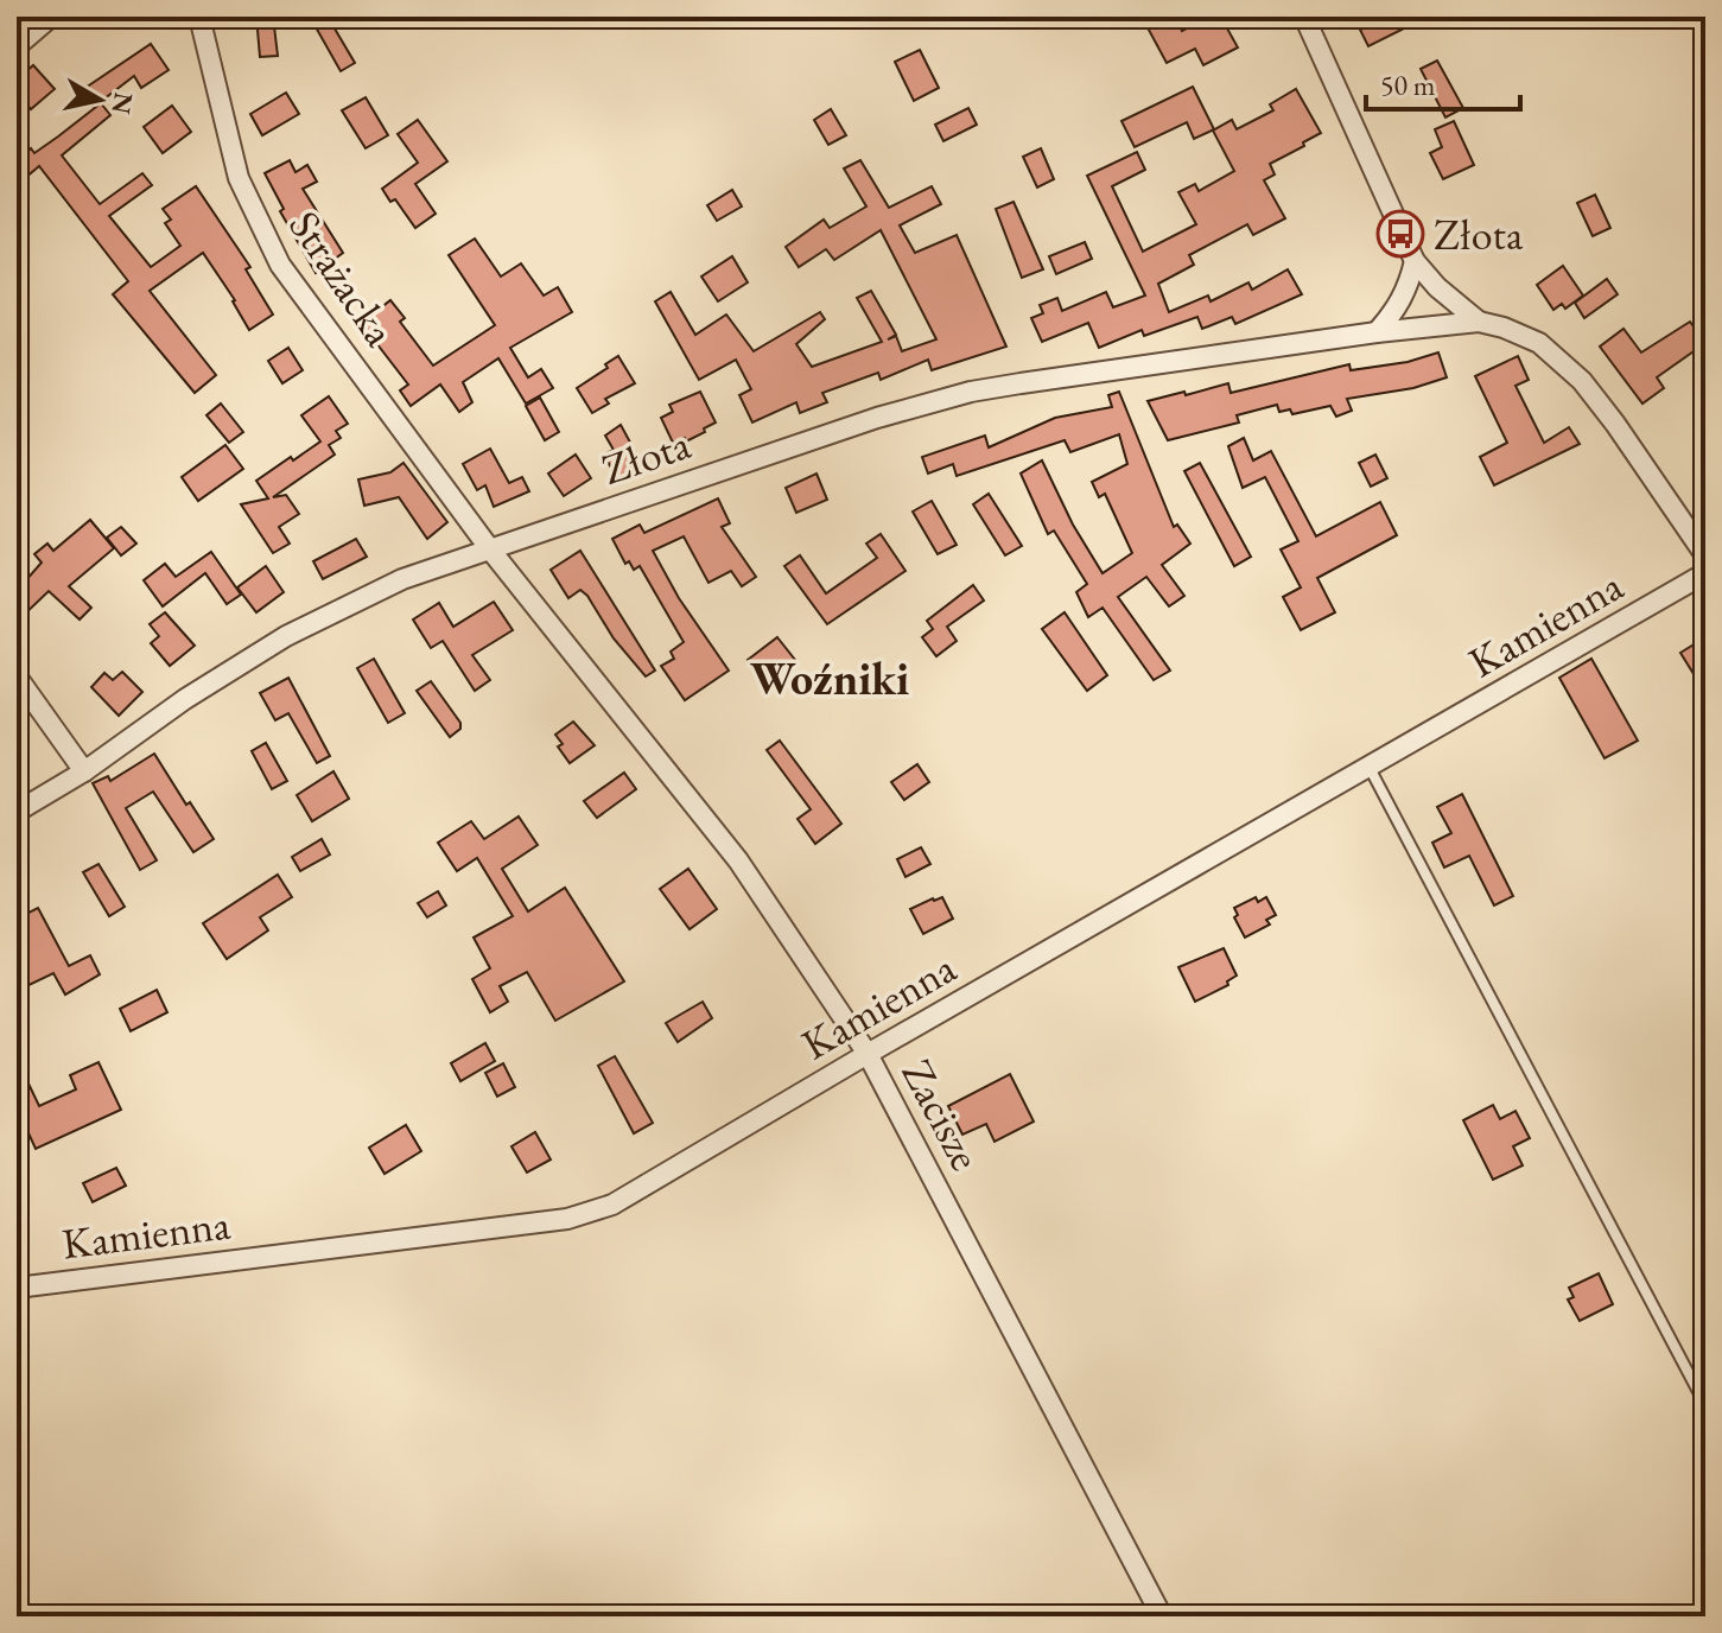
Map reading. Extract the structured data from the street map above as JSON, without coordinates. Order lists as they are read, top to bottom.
{
  "streets": {
    "street": [
      "Strażacka",
      "Złota",
      "Kamienna",
      "Zacisze"
    ]
  },
  "crossings": [
    ["Strażacka", "Złota"],
    ["Strażacka", "Zacisze"],
    ["Złota", "Zacisze"],
    ["Kamienna", "Zacisze"]
  ],
  "districts": ["Woźniki"],
  "places": {
    "bus stop": ["Złota"]
  },
  "scale_bar": "50 m",
  "north": "right"
}
